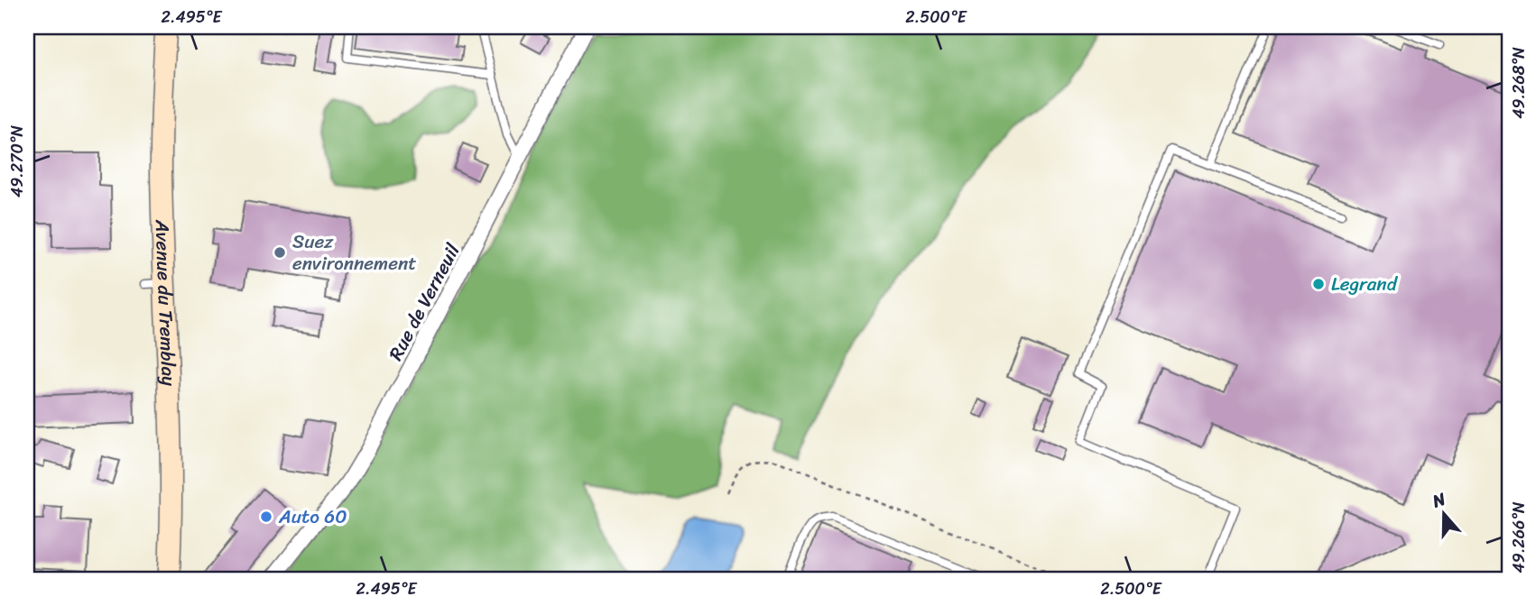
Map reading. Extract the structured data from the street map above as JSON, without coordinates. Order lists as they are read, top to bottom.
{
  "streets": {
    "main road": ["Avenue du Tremblay"],
    "street": ["Rue de Verneuil"]
  },
  "places": ["Suez environnement", "Legrand", "Auto 60"],
  "north": "top",
  "coordinates": [
    "2.495°E",
    "2.500°E",
    "49.268°N",
    "49.270°N",
    "49.266°N"
  ]
}
